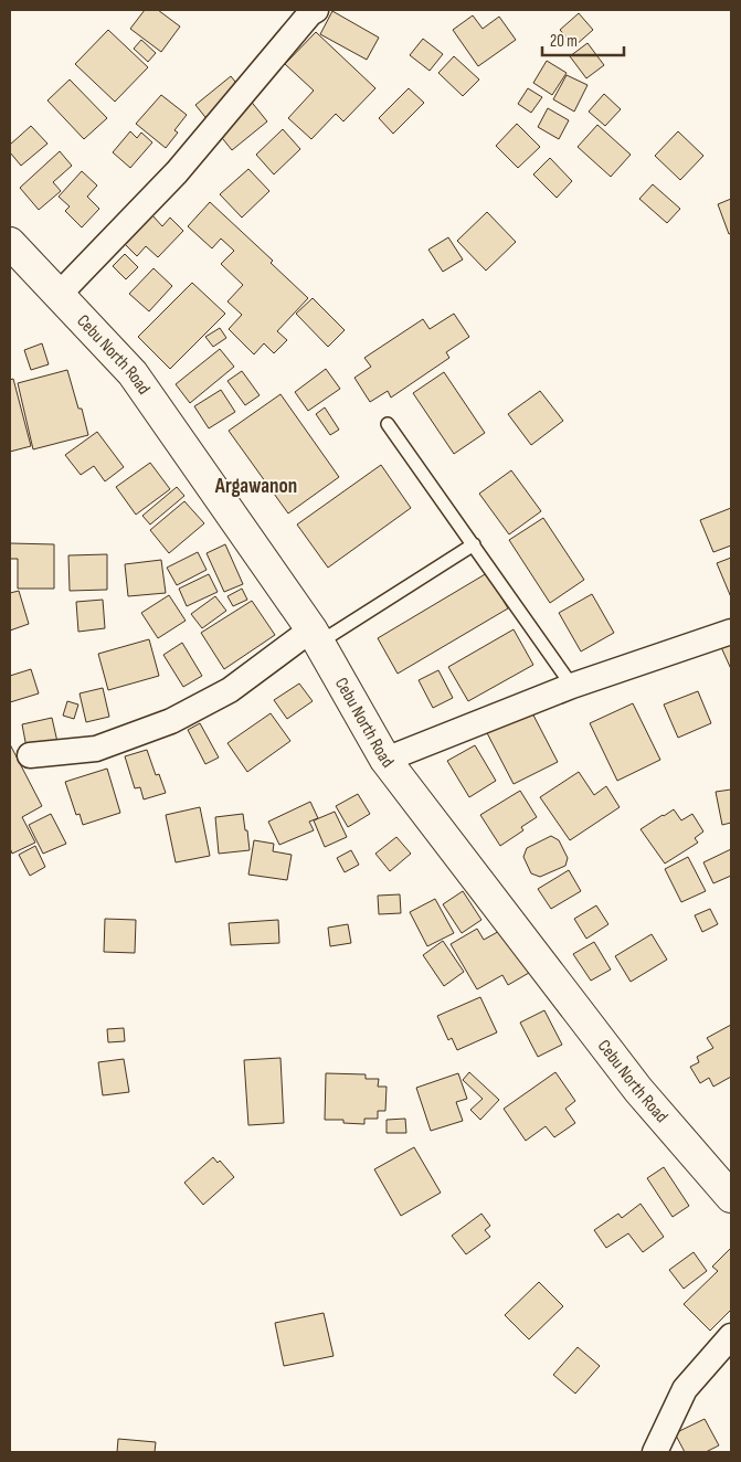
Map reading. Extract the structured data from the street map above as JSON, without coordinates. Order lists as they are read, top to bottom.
{
  "streets": {
    "highway": ["Cebu North Road"]
  },
  "districts": ["Argawanon"],
  "scale_bar": "20 m"
}
